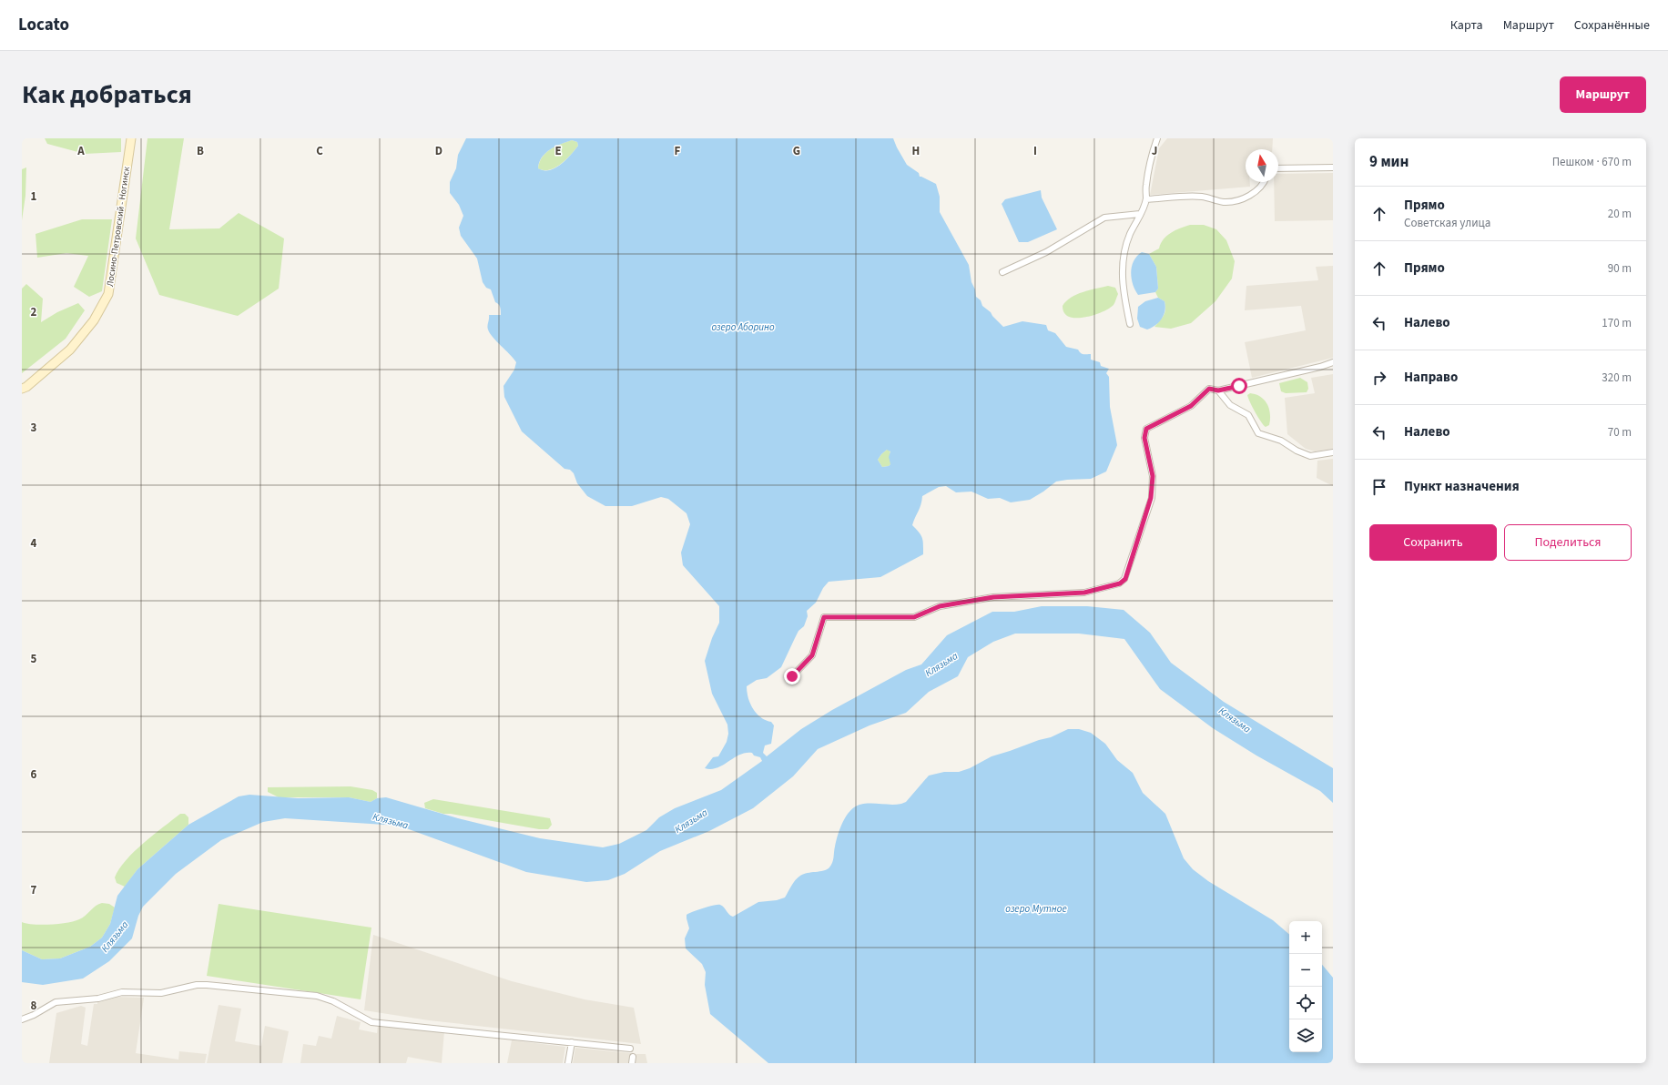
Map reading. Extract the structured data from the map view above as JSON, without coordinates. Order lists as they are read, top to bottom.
{
  "streets": {
    "main road": ["Лосино-Петровский - Ногинск"]
  },
  "water": ["озеро Аборино", "Клязьма", "озеро Мутное"],
  "north": "top",
  "page": {
    "header": "Locato",
    "nav": ["Карта", "Маршрут", "Сохранённые"],
    "title": "Как добраться",
    "buttons": [
      "Маршрут",
      ["Сохранить", "Поделиться"]
    ],
    "heading": ["9 мин", "Пешком · 670 m"],
    "list": [
      ["Прямо", "Советская улица", "20 m"],
      ["Прямо", "90 m"],
      ["Налево", "170 m"],
      ["Направо", "320 m"],
      ["Налево", "70 m"],
      "Пункт назначения"
    ],
    "map_buttons": ["+", "−"]
  },
  "grid": {
    "columns": [
      "A",
      "B",
      "C",
      "D",
      "E",
      "F",
      "G",
      "H",
      "I",
      "J"
    ],
    "rows": [
      "1",
      "2",
      "3",
      "4",
      "5",
      "6",
      "7",
      "8"
    ]
  }
}
